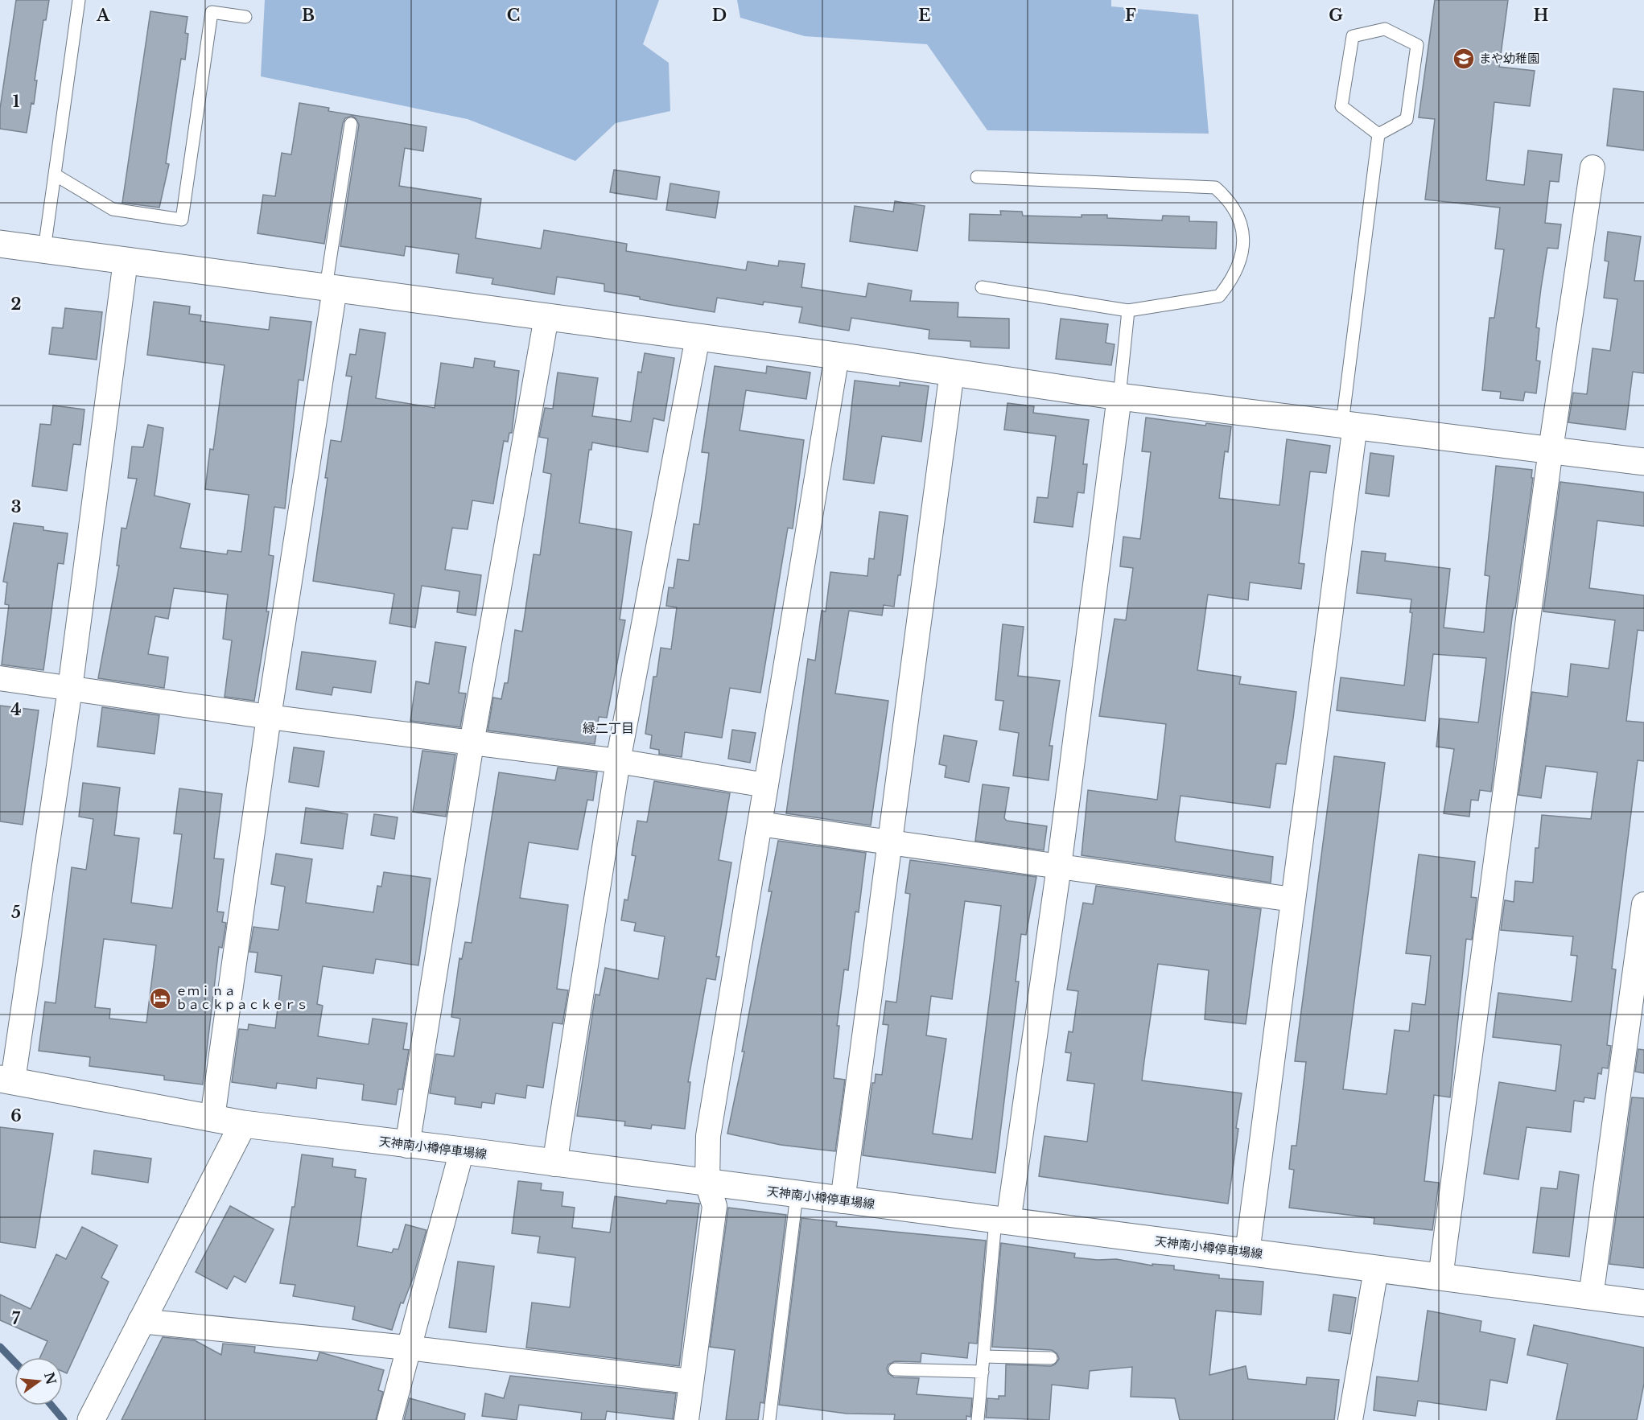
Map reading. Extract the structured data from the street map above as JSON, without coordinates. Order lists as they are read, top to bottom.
{
  "streets": {
    "street": ["天神南小樽停車場線"]
  },
  "districts": ["緑二丁目"],
  "places": {
    "school or university": ["まや幼稚園"],
    "hotel": ["ｅｍｉｎａ ｂａｃｋｐａｃｋｅｒｓ"]
  },
  "north": "right",
  "grid": {
    "columns": [
      "A",
      "B",
      "C",
      "D",
      "E",
      "F",
      "G",
      "H"
    ],
    "rows": [
      "1",
      "2",
      "3",
      "4",
      "5",
      "6",
      "7"
    ]
  }
}
